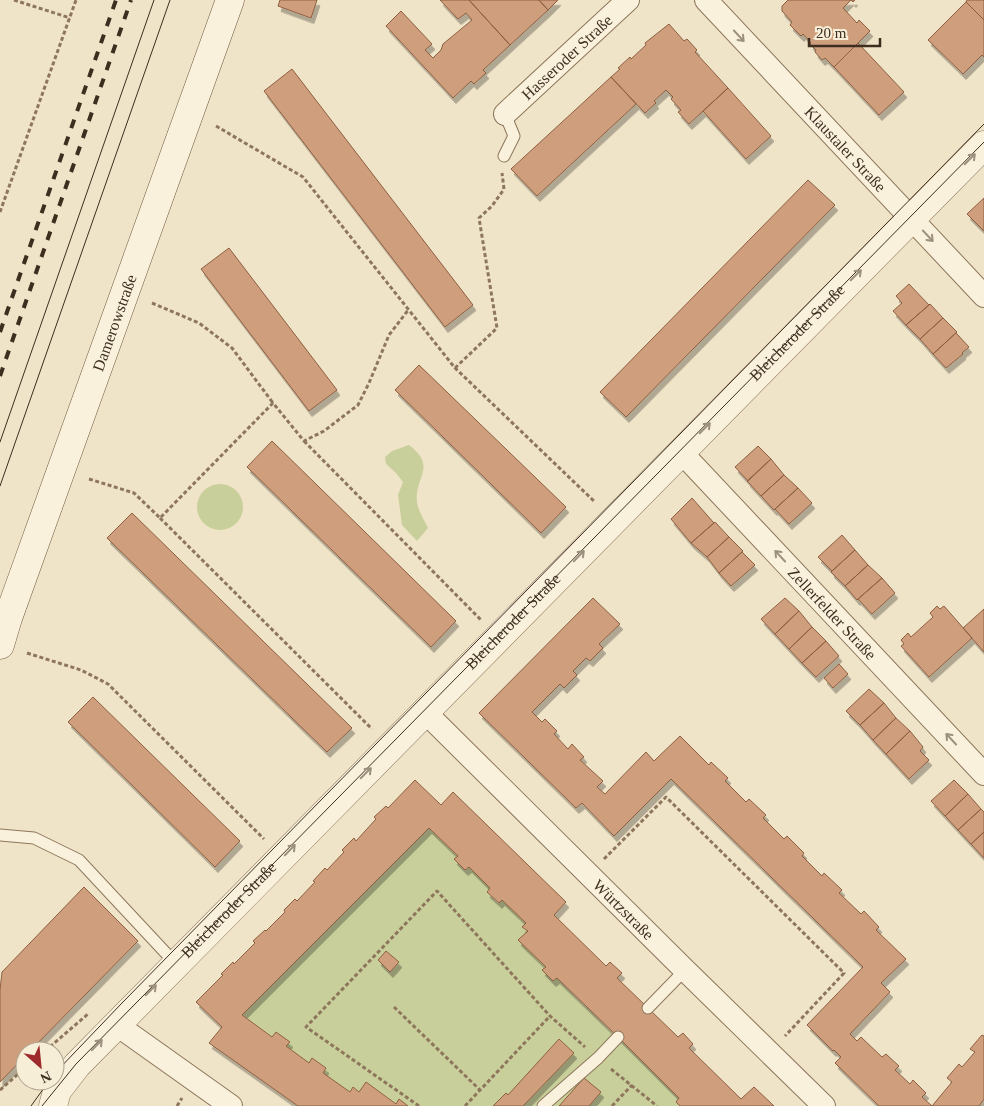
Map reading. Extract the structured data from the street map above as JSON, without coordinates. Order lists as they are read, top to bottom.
{
  "streets": {
    "street": [
      "Hasseroder Straße",
      "Klaustaler Straße",
      "Damerowstraße",
      "Bleicheroder Straße",
      "Zellerfelder Straße",
      "Würtzstraße"
    ]
  },
  "crossings": [
    ["Klaustaler Straße", "Bleicheroder Straße"],
    ["Bleicheroder Straße", "Zellerfelder Straße"],
    ["Bleicheroder Straße", "Würtzstraße"]
  ],
  "one_way": ["Klaustaler Straße", "Bleicheroder Straße", "Zellerfelder Straße"],
  "scale_bar": "20 m",
  "north": "bottom right"
}
